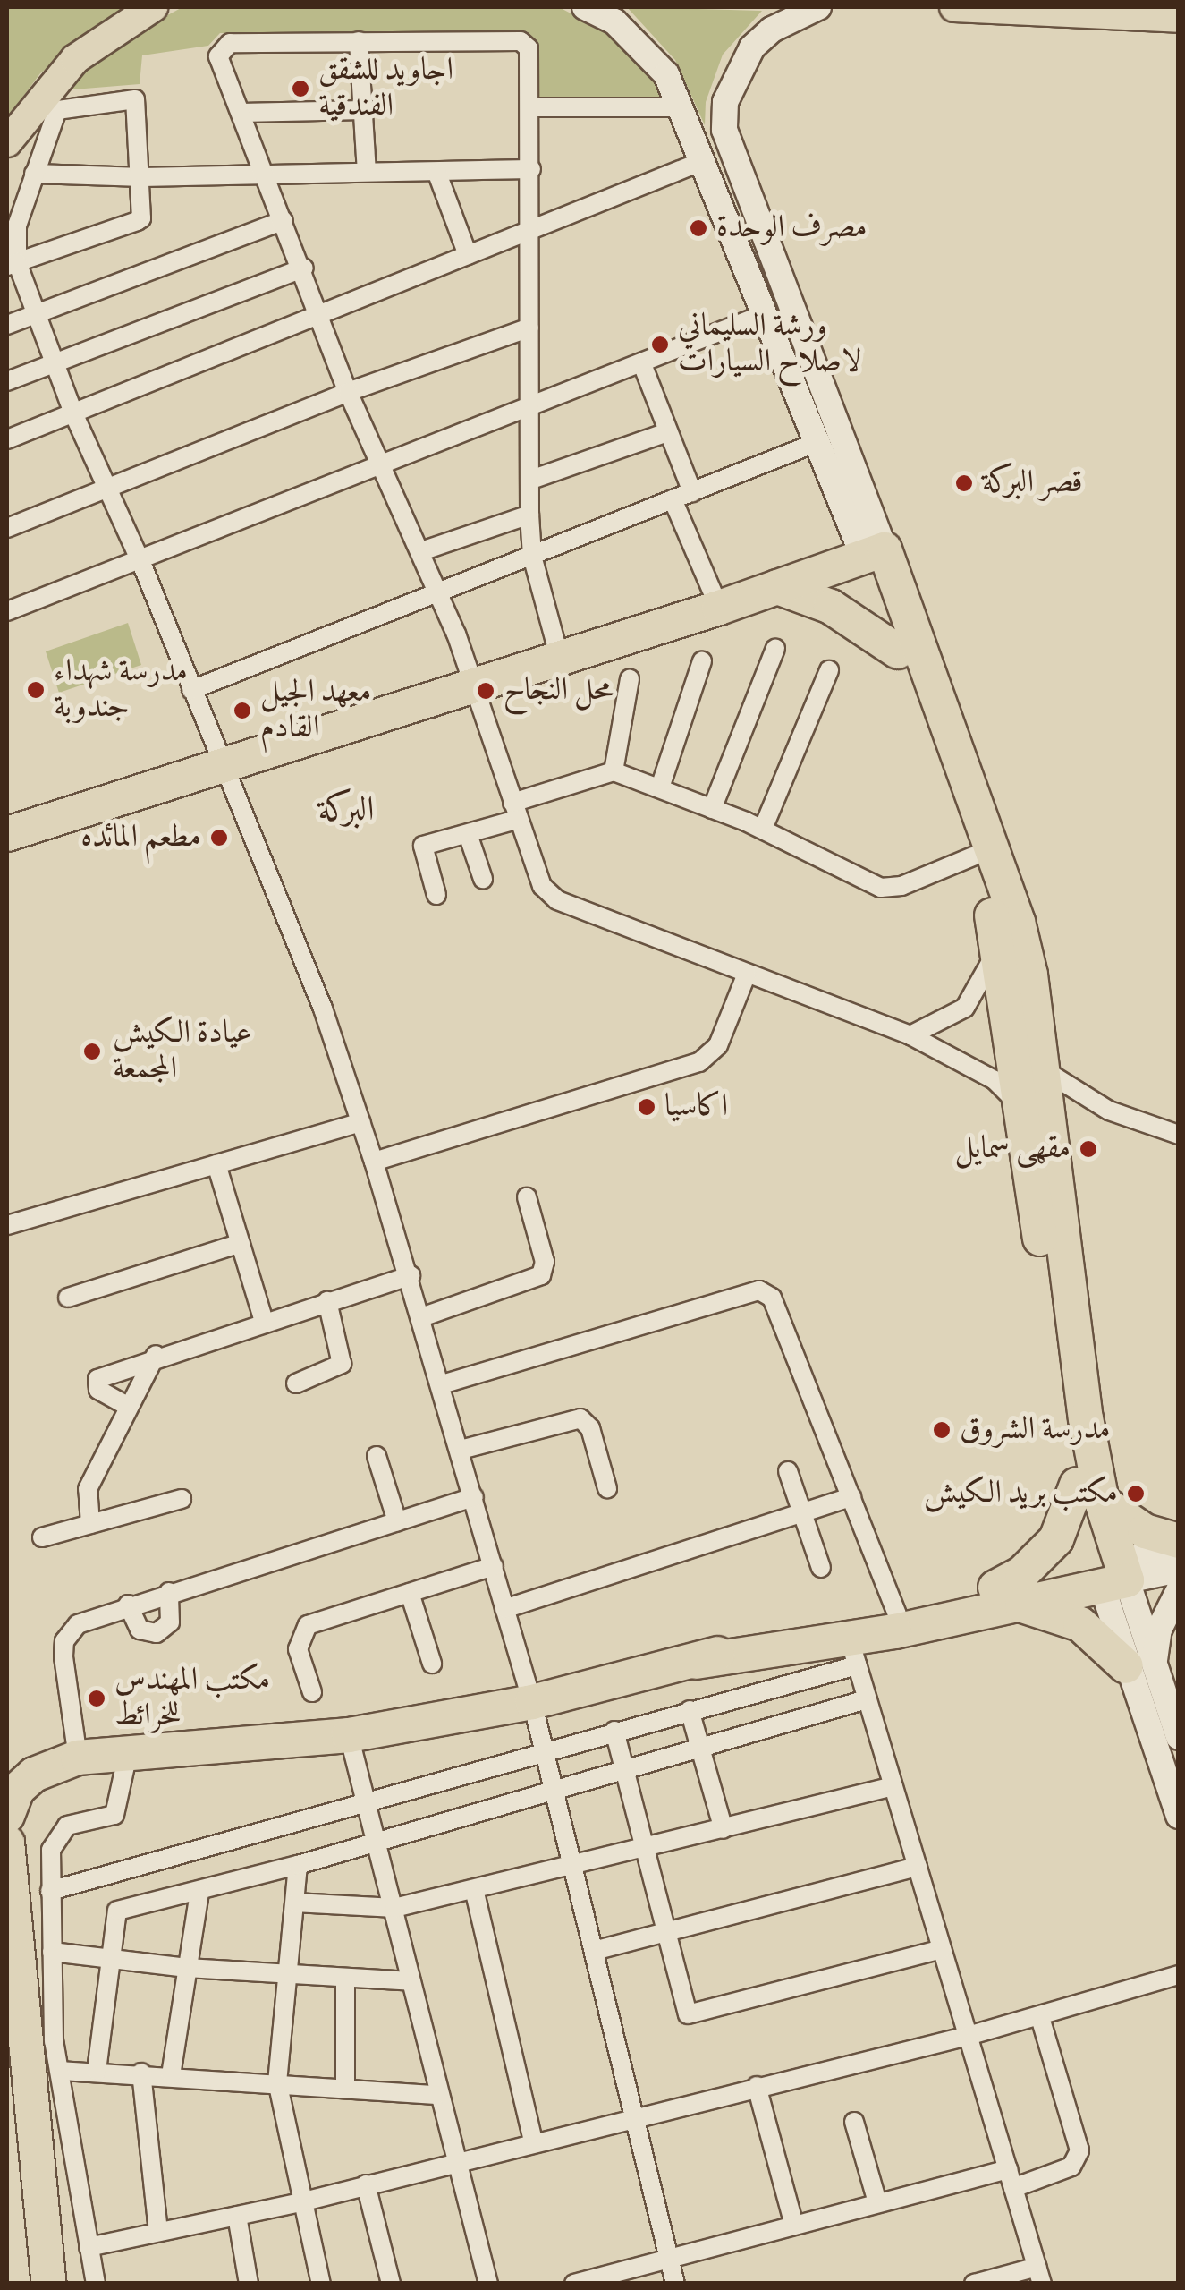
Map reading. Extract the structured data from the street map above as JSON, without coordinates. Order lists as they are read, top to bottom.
{
  "districts": ["البركة"],
  "places": [
    "اجاويد للشقق الفندقية",
    "مصرف الوحدة",
    "ورشة السليماني لاصلاح السيارات",
    "قصر البركة",
    "مدرسة شهداء جندوبة",
    "محل النجاح",
    "معهد الجيل القادم",
    "مطعم المائده",
    "عيادة الكيش المجمعة",
    "اكاسيا",
    "مقهى سمايل",
    "مدرسة الشروق",
    "مكتب بريد الكيش",
    "مكتب المهندس للخرائط"
  ]
}
